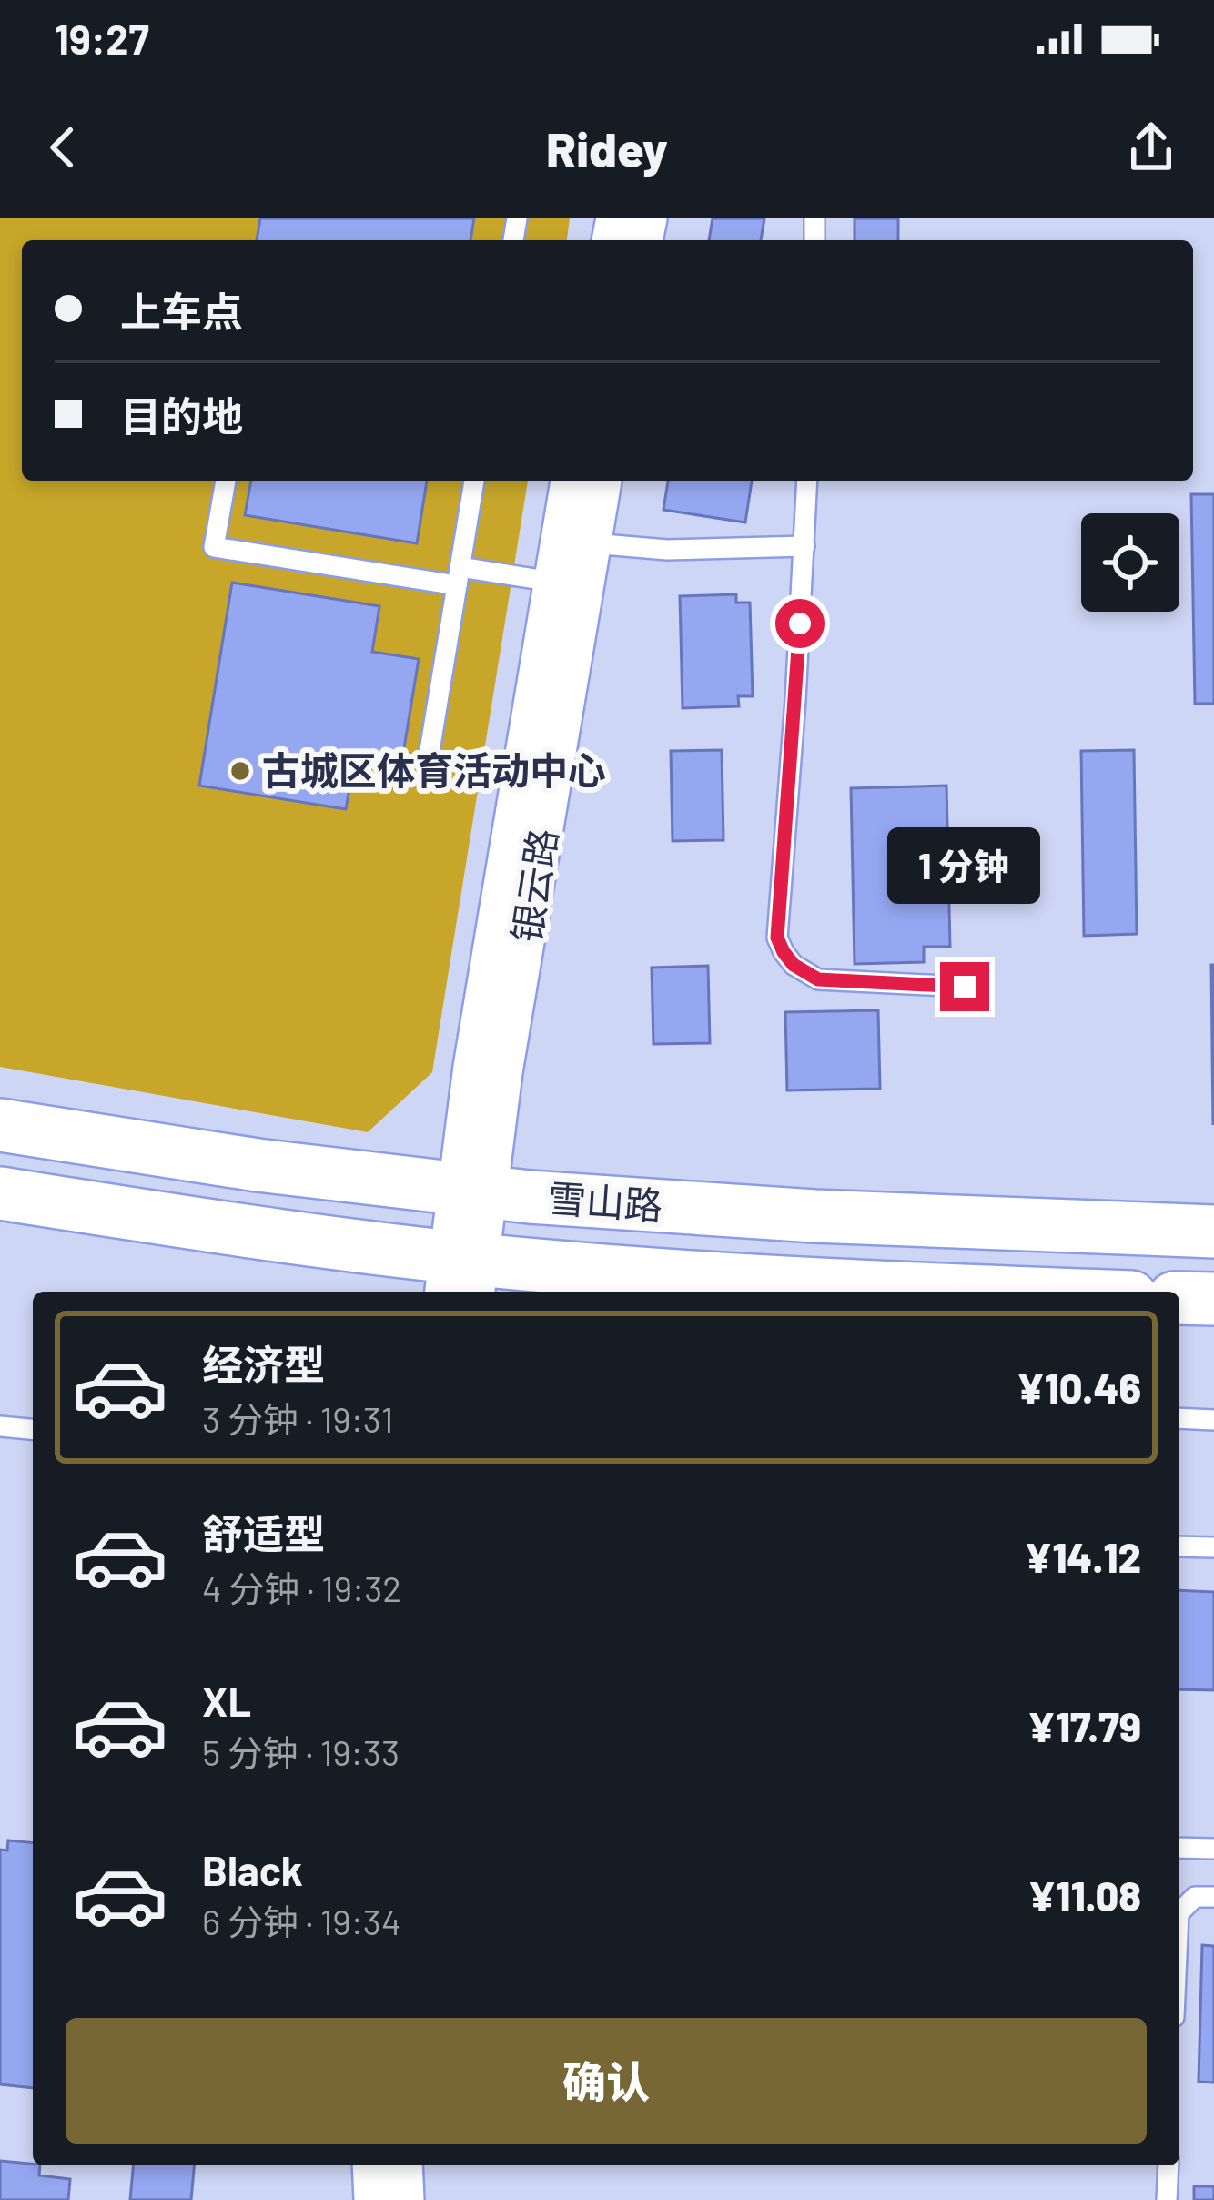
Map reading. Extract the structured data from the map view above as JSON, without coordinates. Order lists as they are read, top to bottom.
{
  "streets": {
    "main road": ["雪山路"],
    "street": ["银云路"]
  },
  "crossings": [
    ["银云路", "雪山路"]
  ],
  "places": ["古城区体育活动中心"],
  "page": {
    "status": "19:27",
    "header": "Ridey",
    "banner": ["上车点", "目的地"],
    "bubble": "1 分钟",
    "list": [
      {
        "name": "经济型",
        "note": "3 分钟 · 19:31",
        "value": "¥10.46"
      },
      {
        "name": "舒适型",
        "note": "4 分钟 · 19:32",
        "value": "¥14.12"
      },
      {
        "name": "XL",
        "note": "5 分钟 · 19:33",
        "value": "¥17.79"
      },
      {
        "name": "Black",
        "note": "6 分钟 · 19:34",
        "value": "¥11.08"
      }
    ],
    "buttons": "确认"
  }
}
